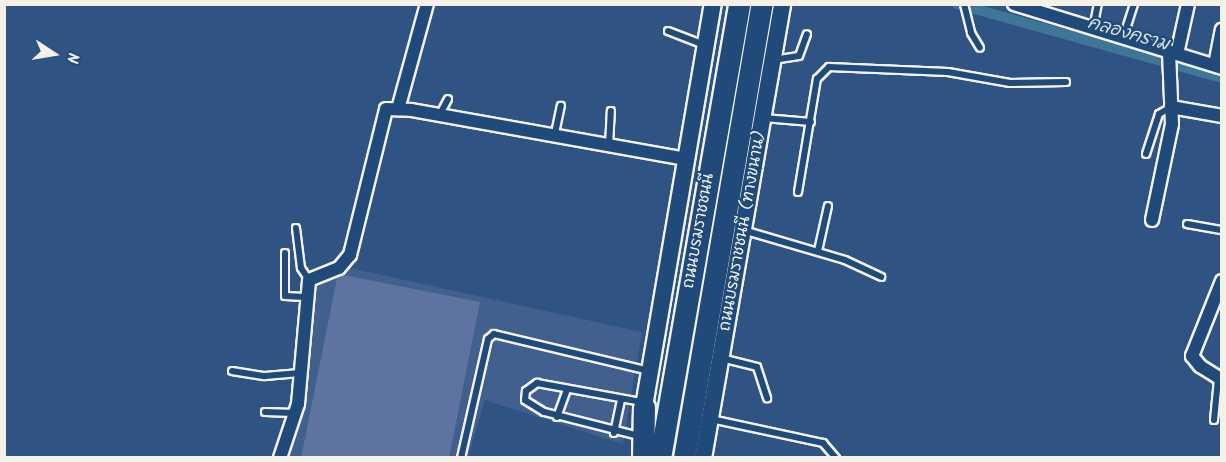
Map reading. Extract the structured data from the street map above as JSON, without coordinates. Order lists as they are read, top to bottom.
{
  "streets": {
    "highway": ["ถนนบรมราชชนนี"],
    "main road": ["ถนนบรมราชชนนี (ทางขนาน)"]
  },
  "water": ["คลองคราม"],
  "north": "right"
}
